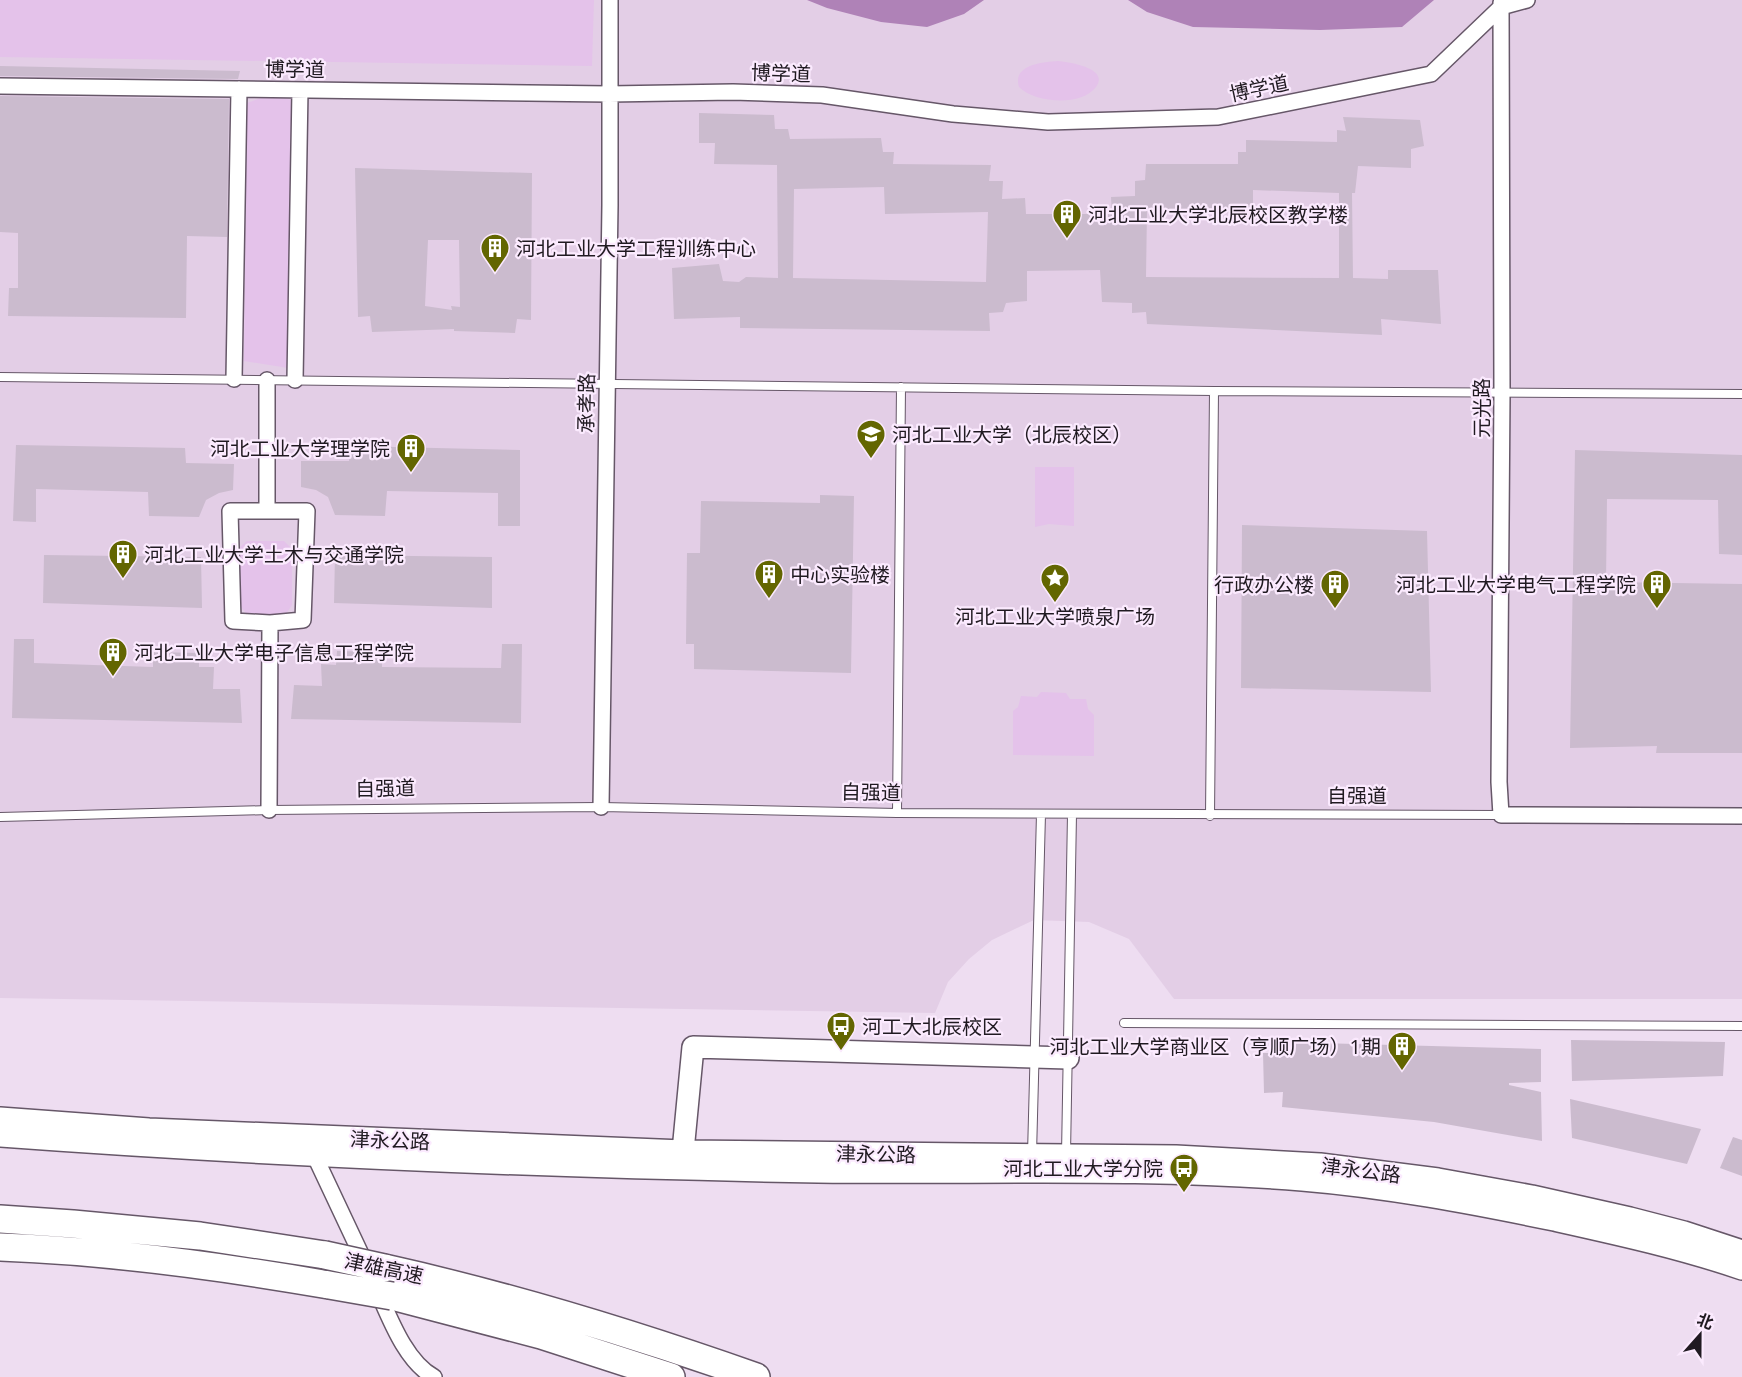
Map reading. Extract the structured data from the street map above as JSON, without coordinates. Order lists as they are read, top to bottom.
{
  "streets": {
    "highway": ["津雄高速"],
    "street": [
      "博学道",
      "承孝路",
      "元光路",
      "自强道",
      "津永公路"
    ]
  },
  "crossings": [
    ["博学道", "承孝路"],
    ["博学道", "元光路"],
    ["承孝路", "自强道"],
    ["元光路", "自强道"]
  ],
  "places": {
    "building": [
      "河北工业大学北辰校区教学楼",
      "河北工业大学工程训练中心",
      "河北工业大学理学院",
      "河北工业大学土木与交通学院",
      "中心实验楼",
      "行政办公楼",
      "河北工业大学电气工程学院",
      "河北工业大学电子信息工程学院",
      "河北工业大学商业区（亨顺广场）1期"
    ],
    "school or university": ["河北工业大学（北辰校区）"],
    "place": ["河北工业大学喷泉广场"],
    "bus stop": ["河工大北辰校区", "河北工业大学分院"]
  },
  "north": "top"
}
